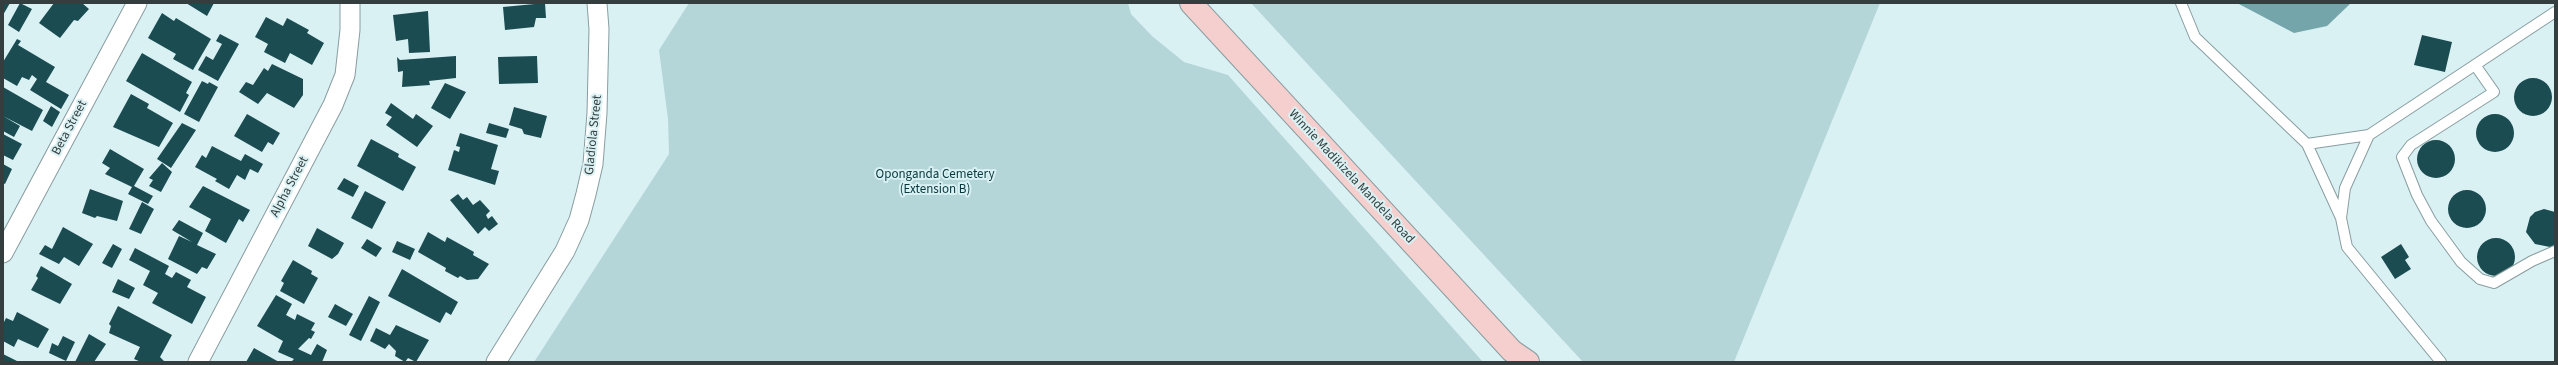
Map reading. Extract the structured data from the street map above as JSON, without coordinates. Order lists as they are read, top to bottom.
{
  "streets": {
    "main road": ["Winnie Madikizela Mandela Road"],
    "street": ["Beta Street", "Gladiola Street", "Alpha Street"]
  },
  "parks": ["Oponganda Cemetery (Extension B)"]
}
